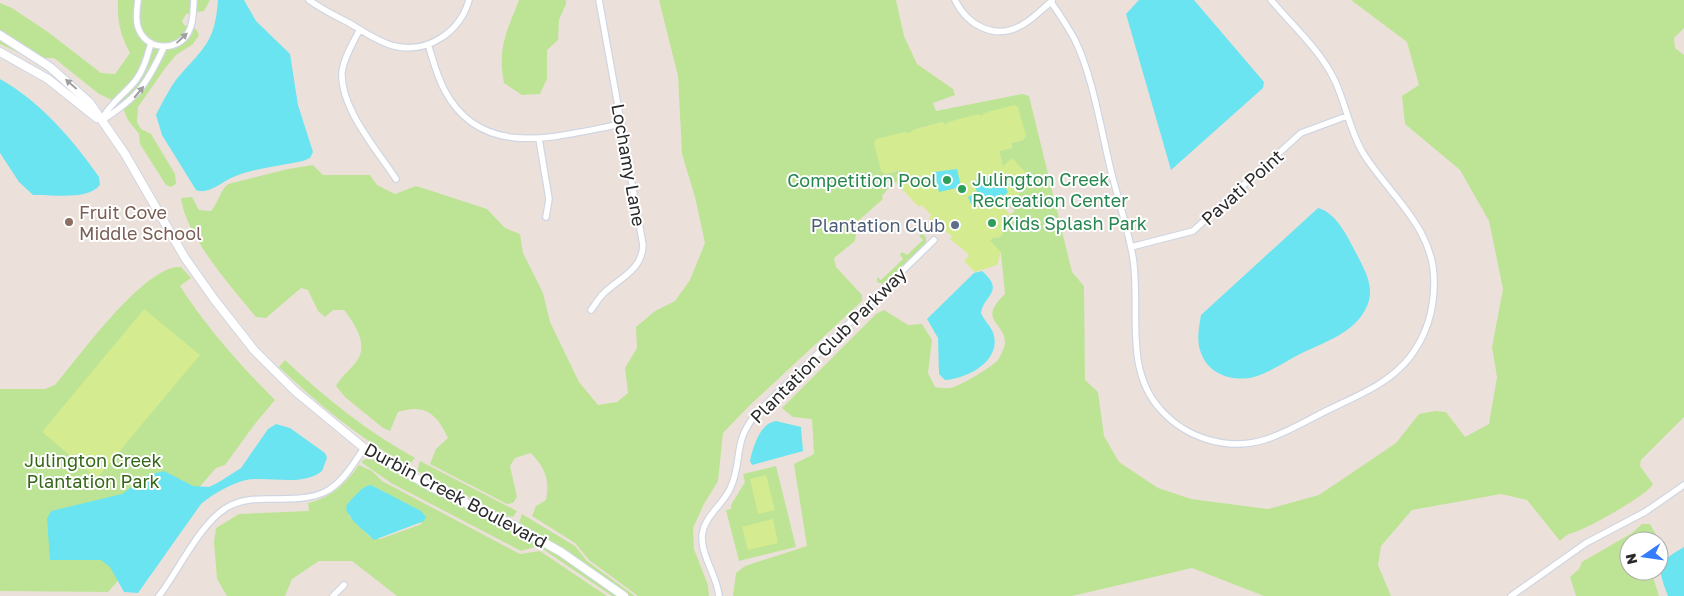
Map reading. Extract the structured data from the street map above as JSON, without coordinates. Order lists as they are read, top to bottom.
{
  "streets": {
    "street": [
      "Lochamy Lane",
      "Pavati Point",
      "Plantation Club Parkway",
      "Durbin Creek Boulevard"
    ]
  },
  "parks": ["Julington Creek Plantation Park"],
  "places": [
    "Competition Pool",
    "Julington Creek Recreation Center",
    "Fruit Cove Middle School",
    "Kids Splash Park",
    "Plantation Club"
  ],
  "north": "left"
}
